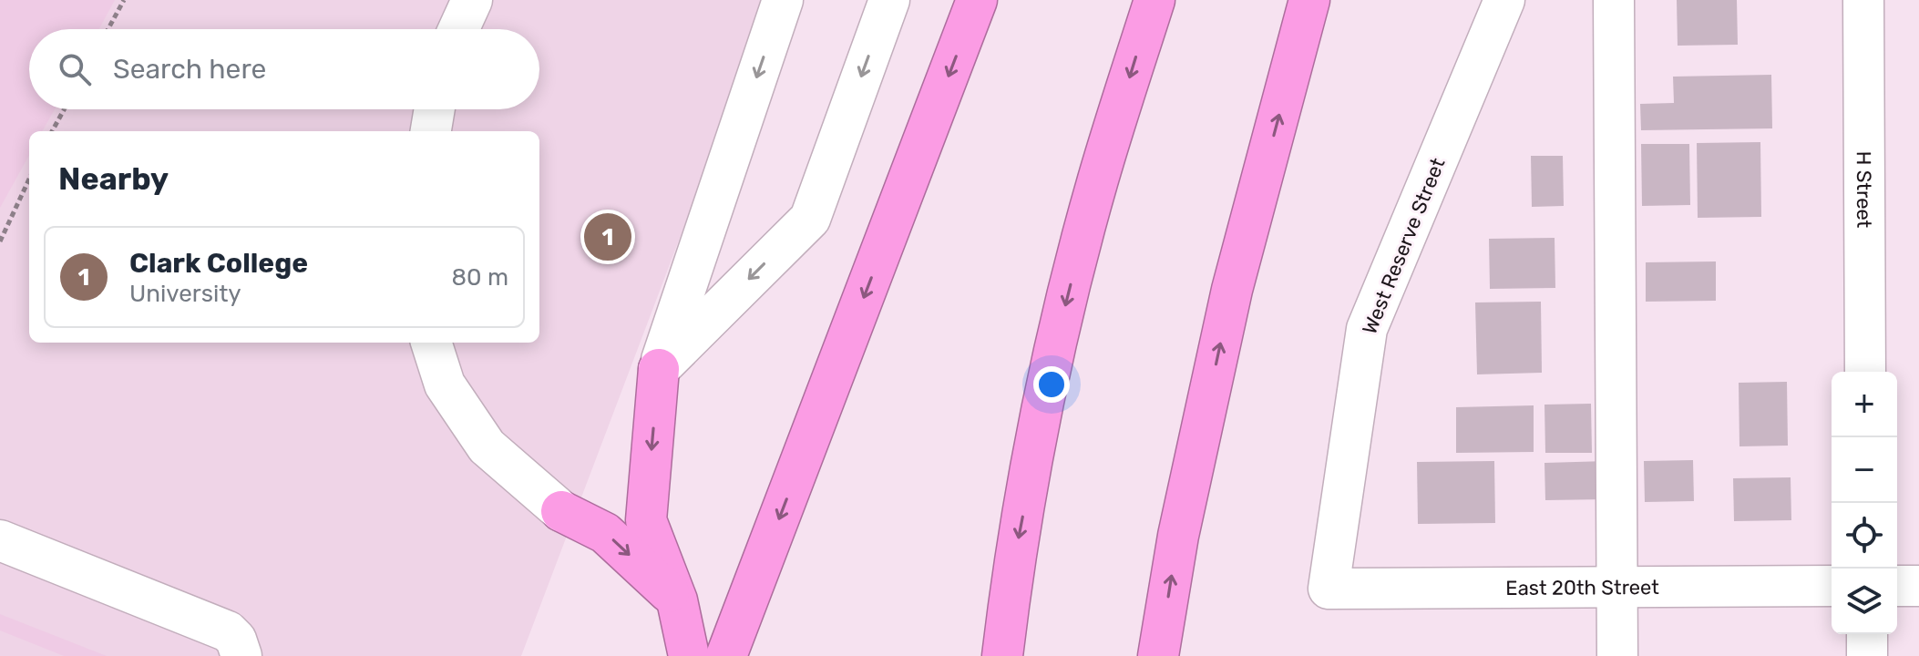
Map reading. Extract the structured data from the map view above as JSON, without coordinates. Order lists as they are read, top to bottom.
{
  "streets": {
    "street": ["H Street", "West Reserve Street", "East 20th Street"]
  },
  "crossings": [
    ["West Reserve Street", "East 20th Street"]
  ],
  "page": {
    "search": "Search here",
    "heading": "Nearby",
    "pins": "1",
    "list": [
      {
        "mark": "1",
        "name": "Clark College",
        "note": "University",
        "value": "80 m"
      }
    ],
    "map_buttons": ["+", "−"]
  }
}
